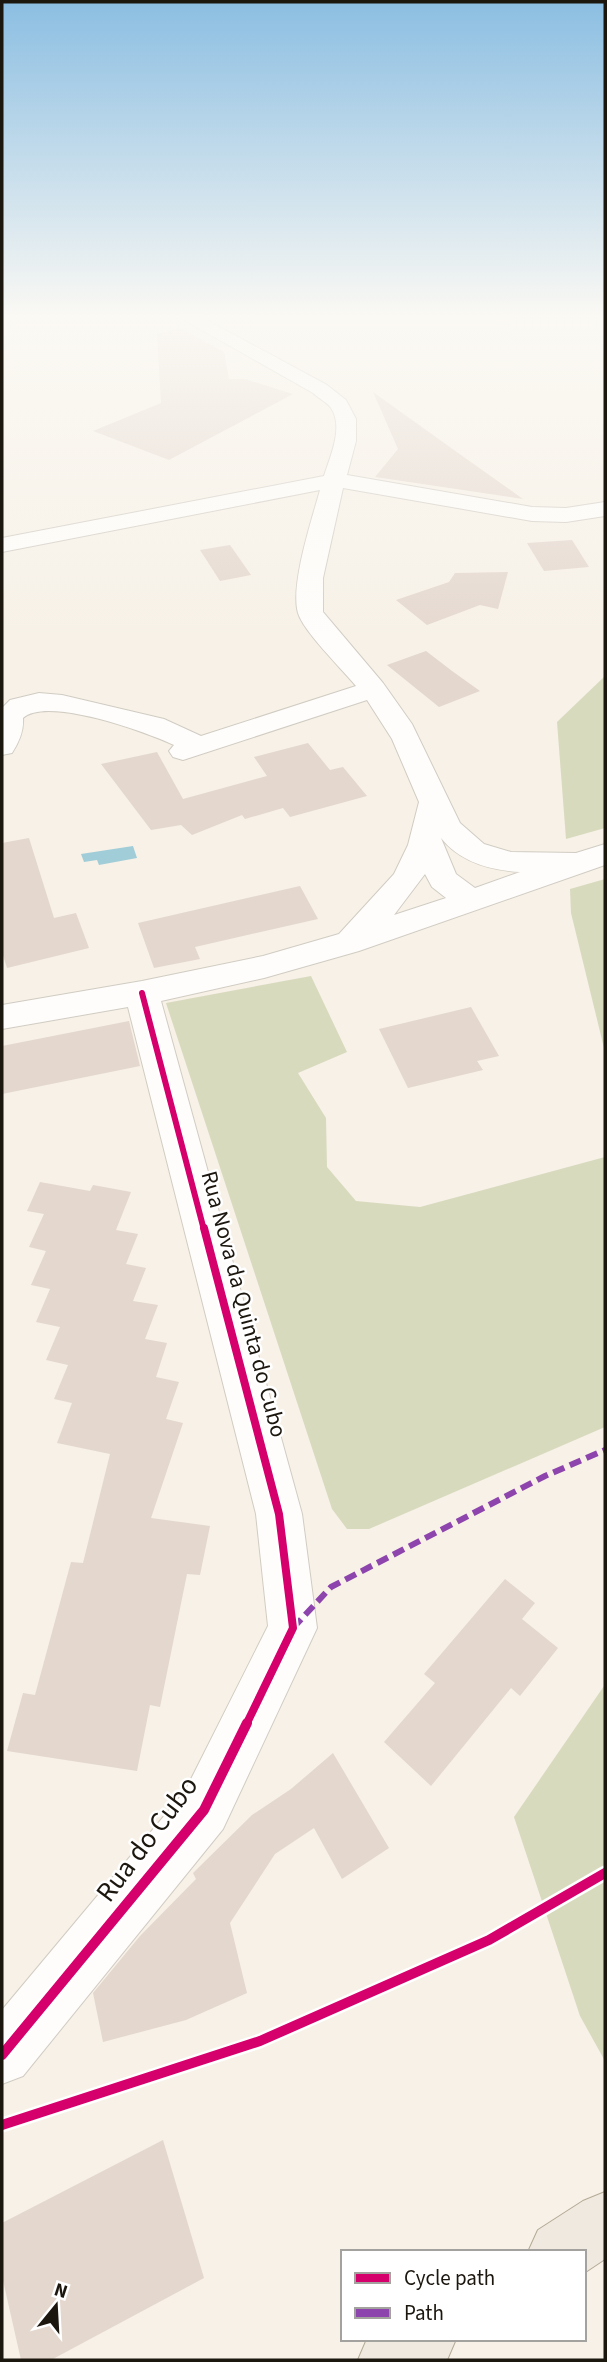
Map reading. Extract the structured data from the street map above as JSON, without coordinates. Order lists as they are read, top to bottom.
{
  "streets": {
    "street": ["Rua Nova da Quinta do Cubo", "Rua do Cubo"]
  },
  "crossings": [
    ["Rua Nova da Quinta do Cubo", "Rua do Cubo"]
  ],
  "legend": ["Cycle path", "Path"],
  "north": "top"
}
